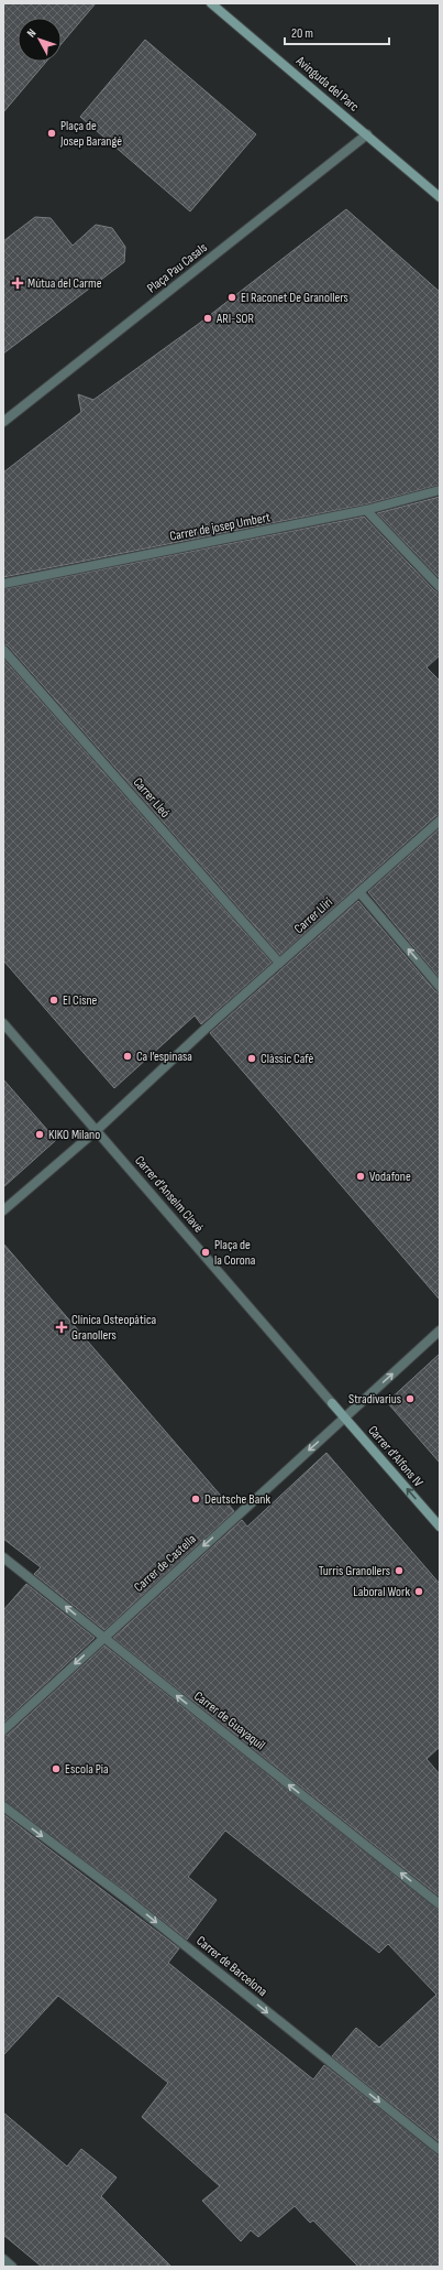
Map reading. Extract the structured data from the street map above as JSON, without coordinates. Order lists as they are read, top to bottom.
{
  "streets": {
    "street": [
      "Avinguda del Parc",
      "Plaça Pau Casals",
      "Carrer de josep Umbert",
      "Carrer Lleó",
      "Carrer Lliri",
      "Carrer d'Anselm Clavé",
      "Carrer d'Alfons IV",
      "Carrer de Castella",
      "Carrer de Guayaquil",
      "Carrer de Barcelona"
    ]
  },
  "crossings": [
    ["Avinguda del Parc", "Plaça Pau Casals"],
    ["Carrer Lleó", "Carrer Lliri"],
    ["Carrer Lliri", "Carrer d'Anselm Clavé"],
    ["Carrer d'Anselm Clavé", "Carrer d'Alfons IV"],
    ["Carrer d'Alfons IV", "Carrer de Castella"],
    ["Carrer de Castella", "Carrer de Guayaquil"]
  ],
  "one_way": ["Carrer d'Alfons IV", "Carrer de Guayaquil", "Carrer de Barcelona"],
  "places": {
    "other": [
      "Plaça de Josep Barangé",
      "El Raconet De Granollers",
      "ARI-SOR",
      "El Cisne",
      "Ca l’espinasa",
      "Clàssic Cafè",
      "KIKO Milano",
      "Vodafone",
      "Plaça de la Corona",
      "Stradivarius",
      "Deutsche Bank",
      "Turris Granollers",
      "Laboral Work",
      "Escola Pia"
    ],
    "health": ["Mútua del Carme", "Clínica Osteopàtica Granollers"]
  },
  "scale_bar": "20 m",
  "north": "top left"
}
